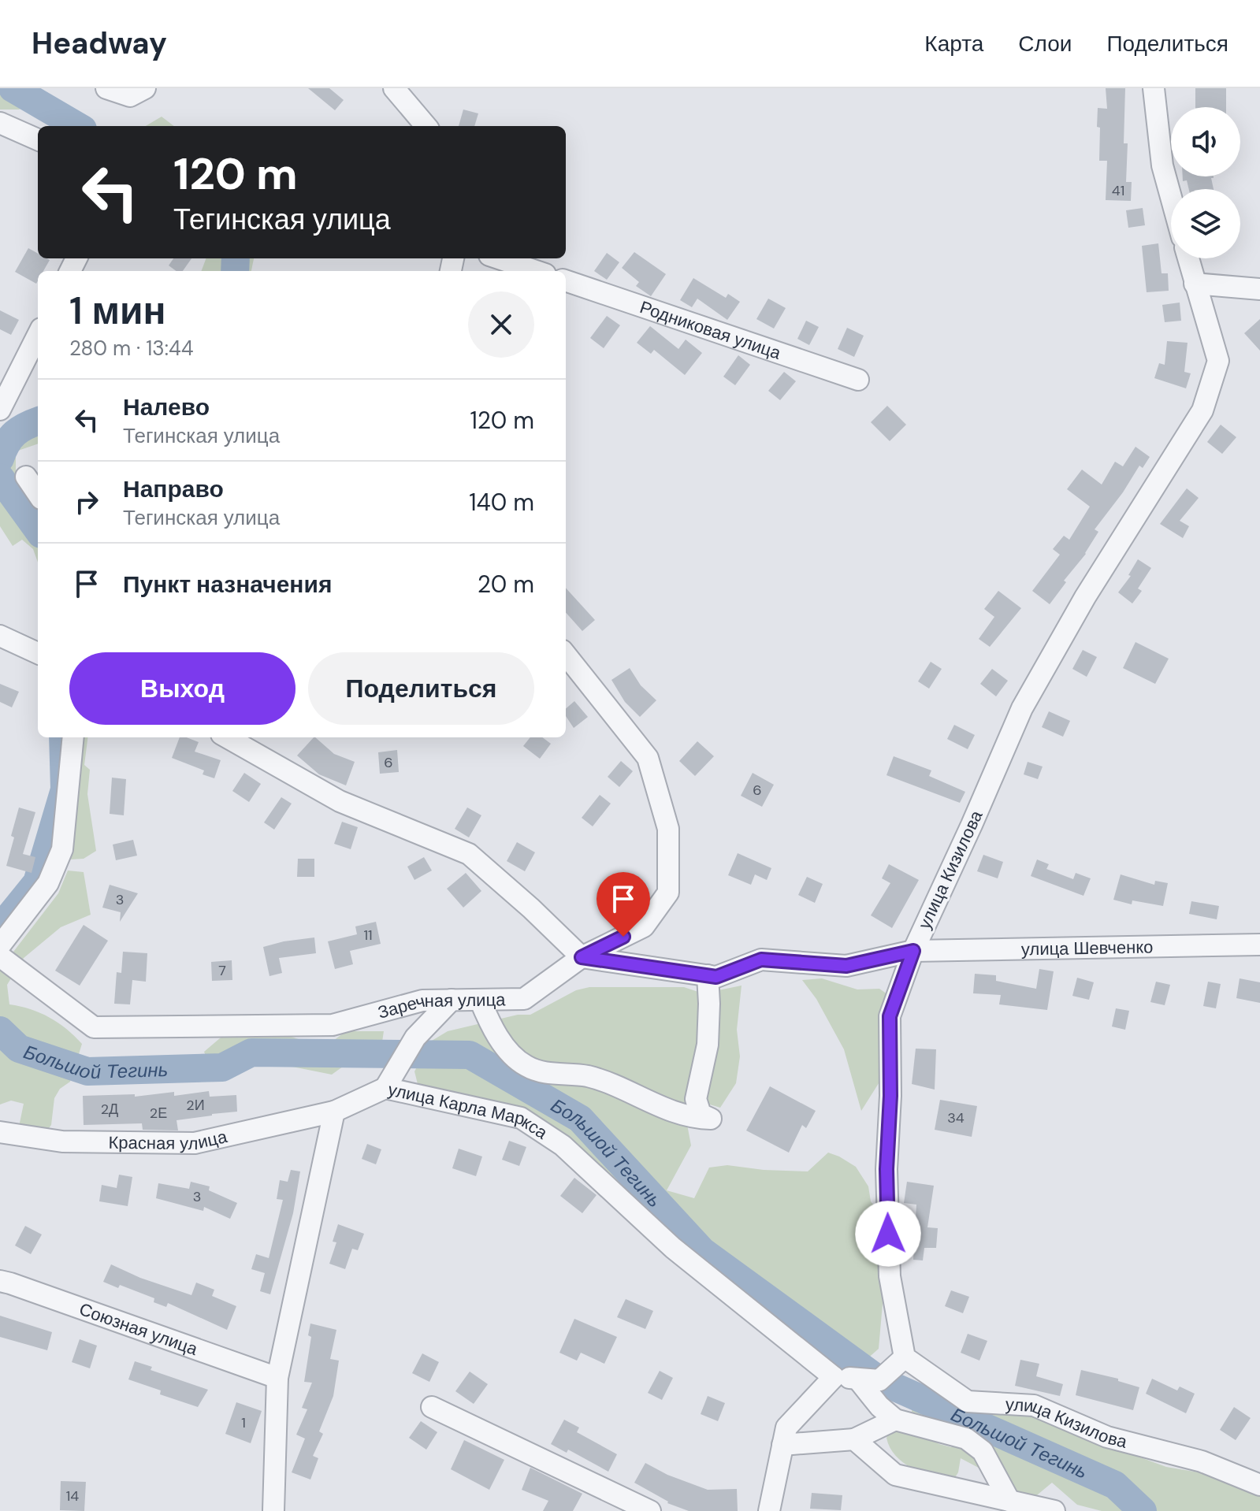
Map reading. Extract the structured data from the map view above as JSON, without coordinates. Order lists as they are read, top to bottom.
{
  "streets": {
    "street": [
      "Родниковая улица",
      "улица Кизилова",
      "улица Шевченко",
      "Заречная улица",
      "улица Карла Маркса",
      "Красная улица",
      "Союзная улица"
    ]
  },
  "crossings": [
    ["улица Кизилова", "улица Шевченко"],
    ["улица Карла Маркса", "Красная улица"]
  ],
  "water": ["Большой Тегинь"],
  "house_numbers": [
    "41",
    "6",
    "6",
    "3",
    "11",
    "7",
    "2И",
    "2Д",
    "2Е",
    "34",
    "3",
    "1",
    "14"
  ],
  "page": {
    "header": "Headway",
    "nav": ["Карта", "Слои", "Поделиться"],
    "turn": ["120 m", "Тегинская улица"],
    "heading": ["1 мин", "280 m · 13:44"],
    "list": [
      {
        "name": "Налево",
        "note": "Тегинская улица",
        "value": "120 m"
      },
      {
        "name": "Направо",
        "note": "Тегинская улица",
        "value": "140 m"
      },
      {
        "name": "Пункт назначения",
        "value": "20 m"
      }
    ],
    "buttons": ["Выход", "Поделиться"]
  }
}
